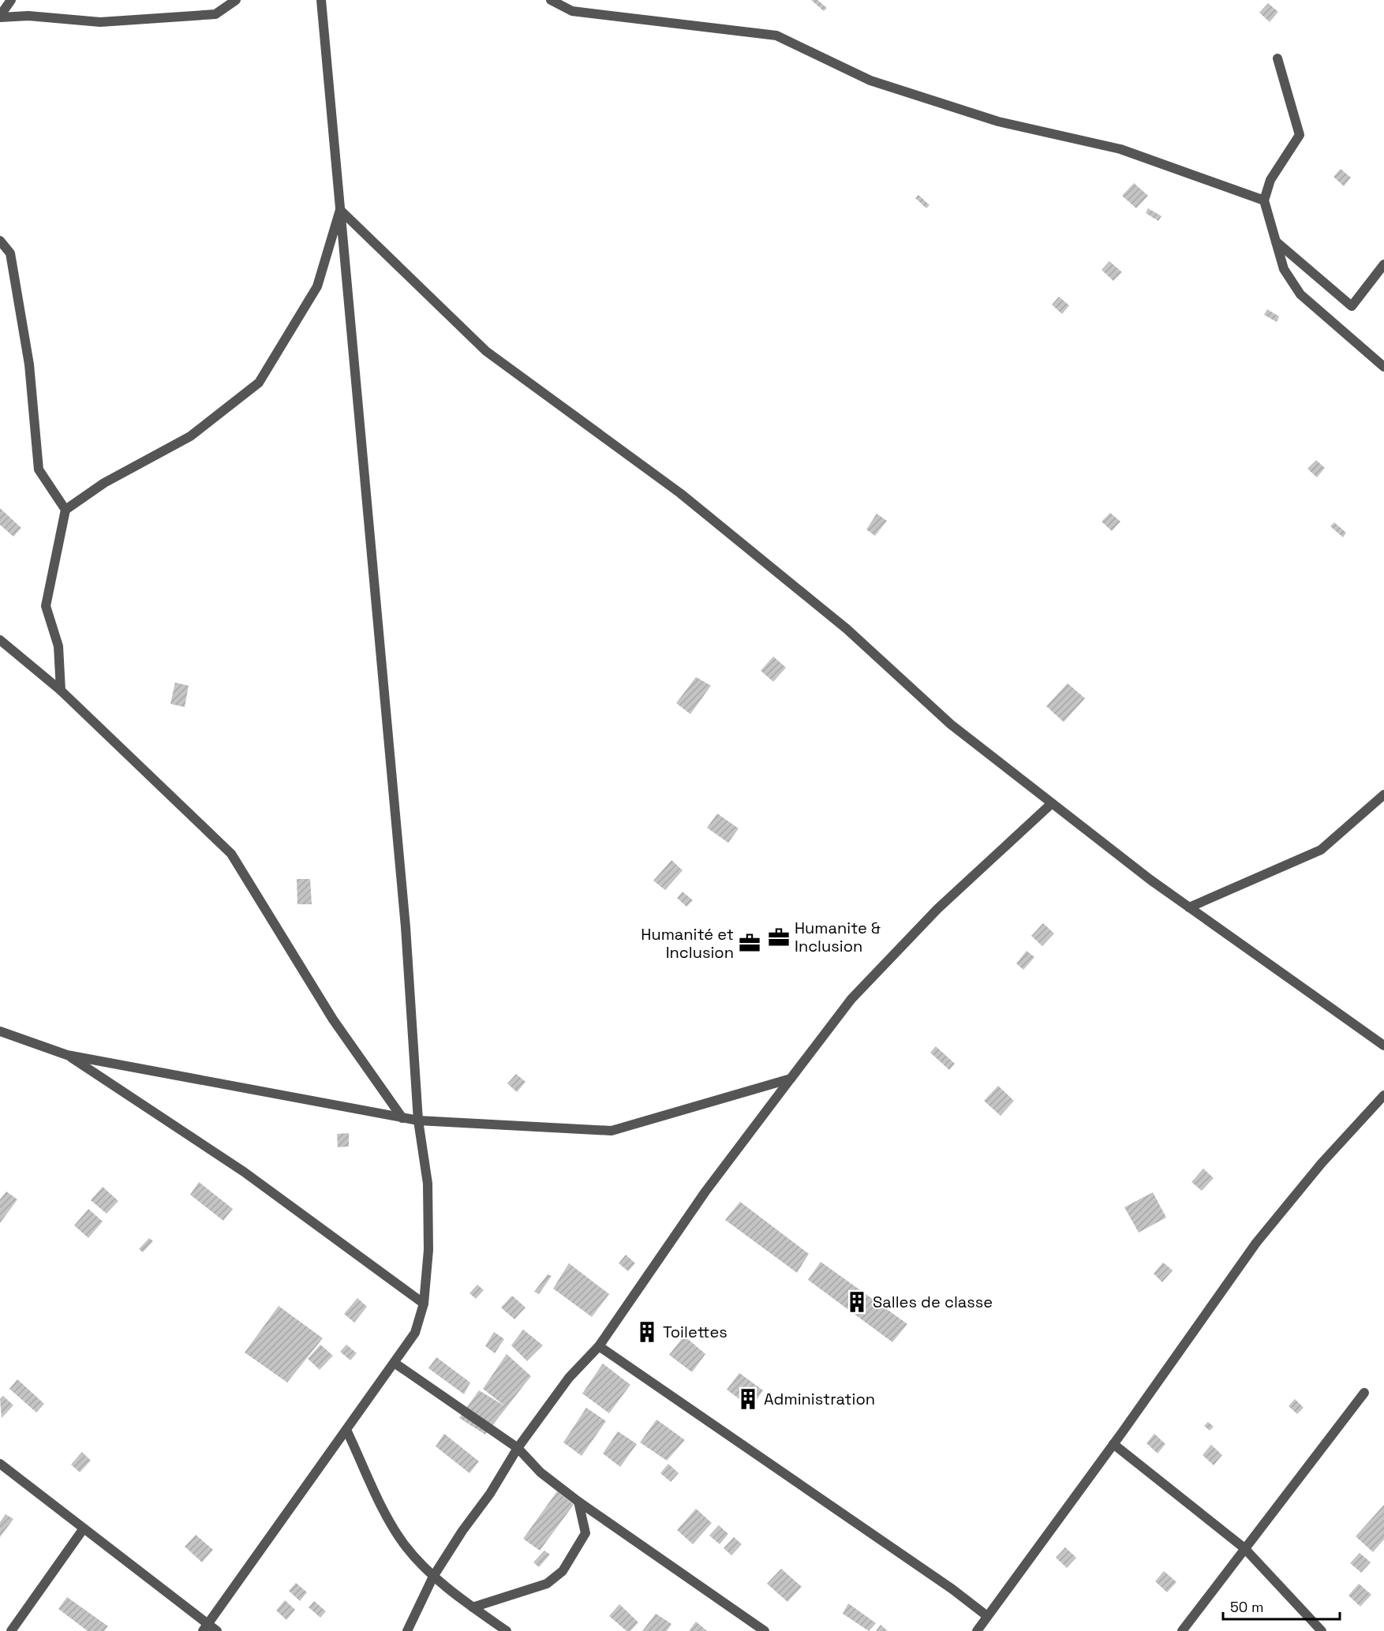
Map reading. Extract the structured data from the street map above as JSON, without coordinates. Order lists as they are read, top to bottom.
{
  "places": {
    "office": ["Humanite & Inclusion", "Humanité et Inclusion"],
    "building": ["Salles de classe", "Toilettes", "Administration"]
  },
  "scale_bar": "50 m"
}
